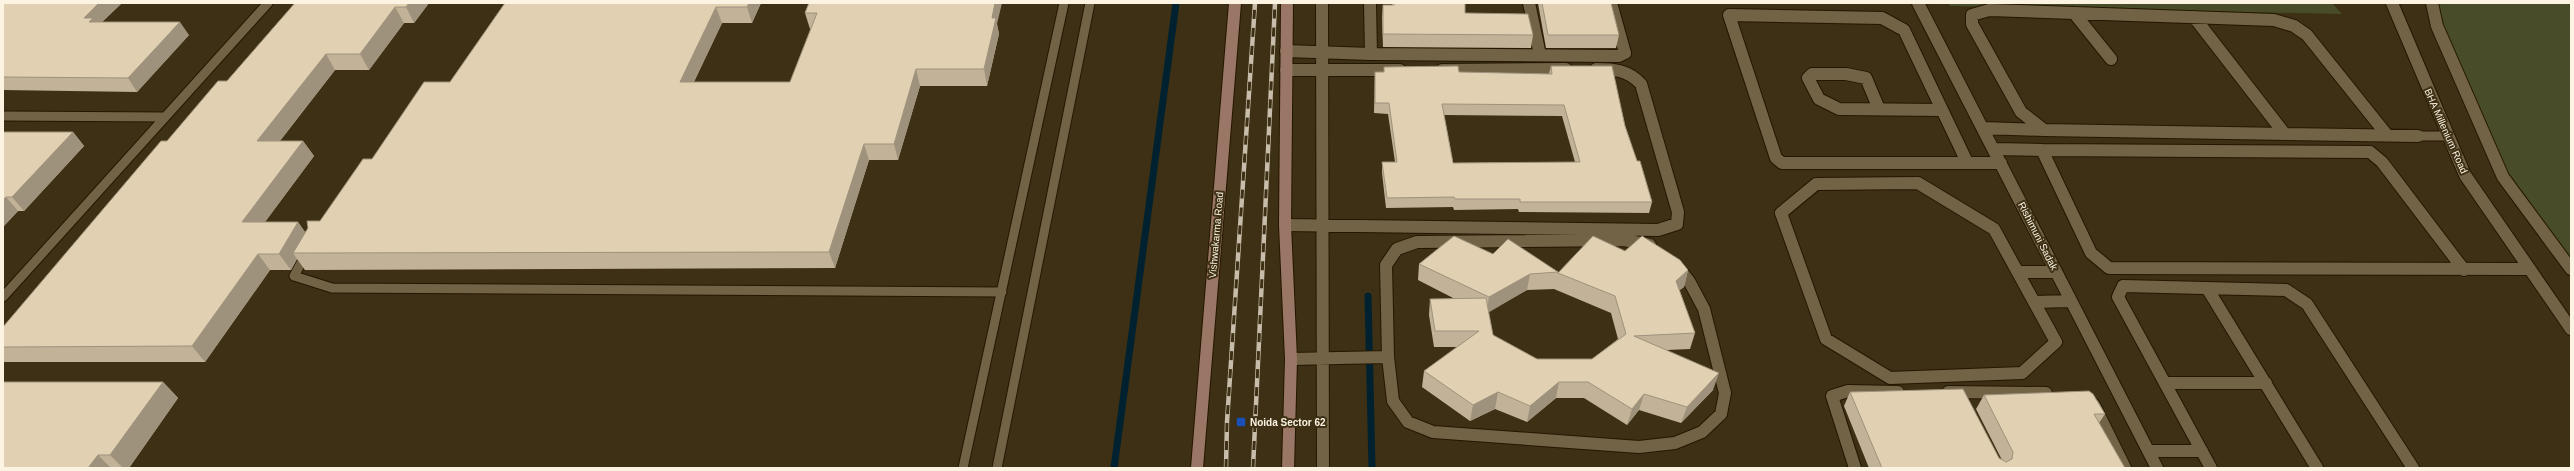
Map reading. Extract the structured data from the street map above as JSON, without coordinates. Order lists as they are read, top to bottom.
{
  "streets": {
    "main road": ["Vishwakarma Road"],
    "street": ["BHA Millenium Road", "Rishimuni Sadak"]
  },
  "places": {
    "transit": ["Noida Sector 62"]
  }
}
